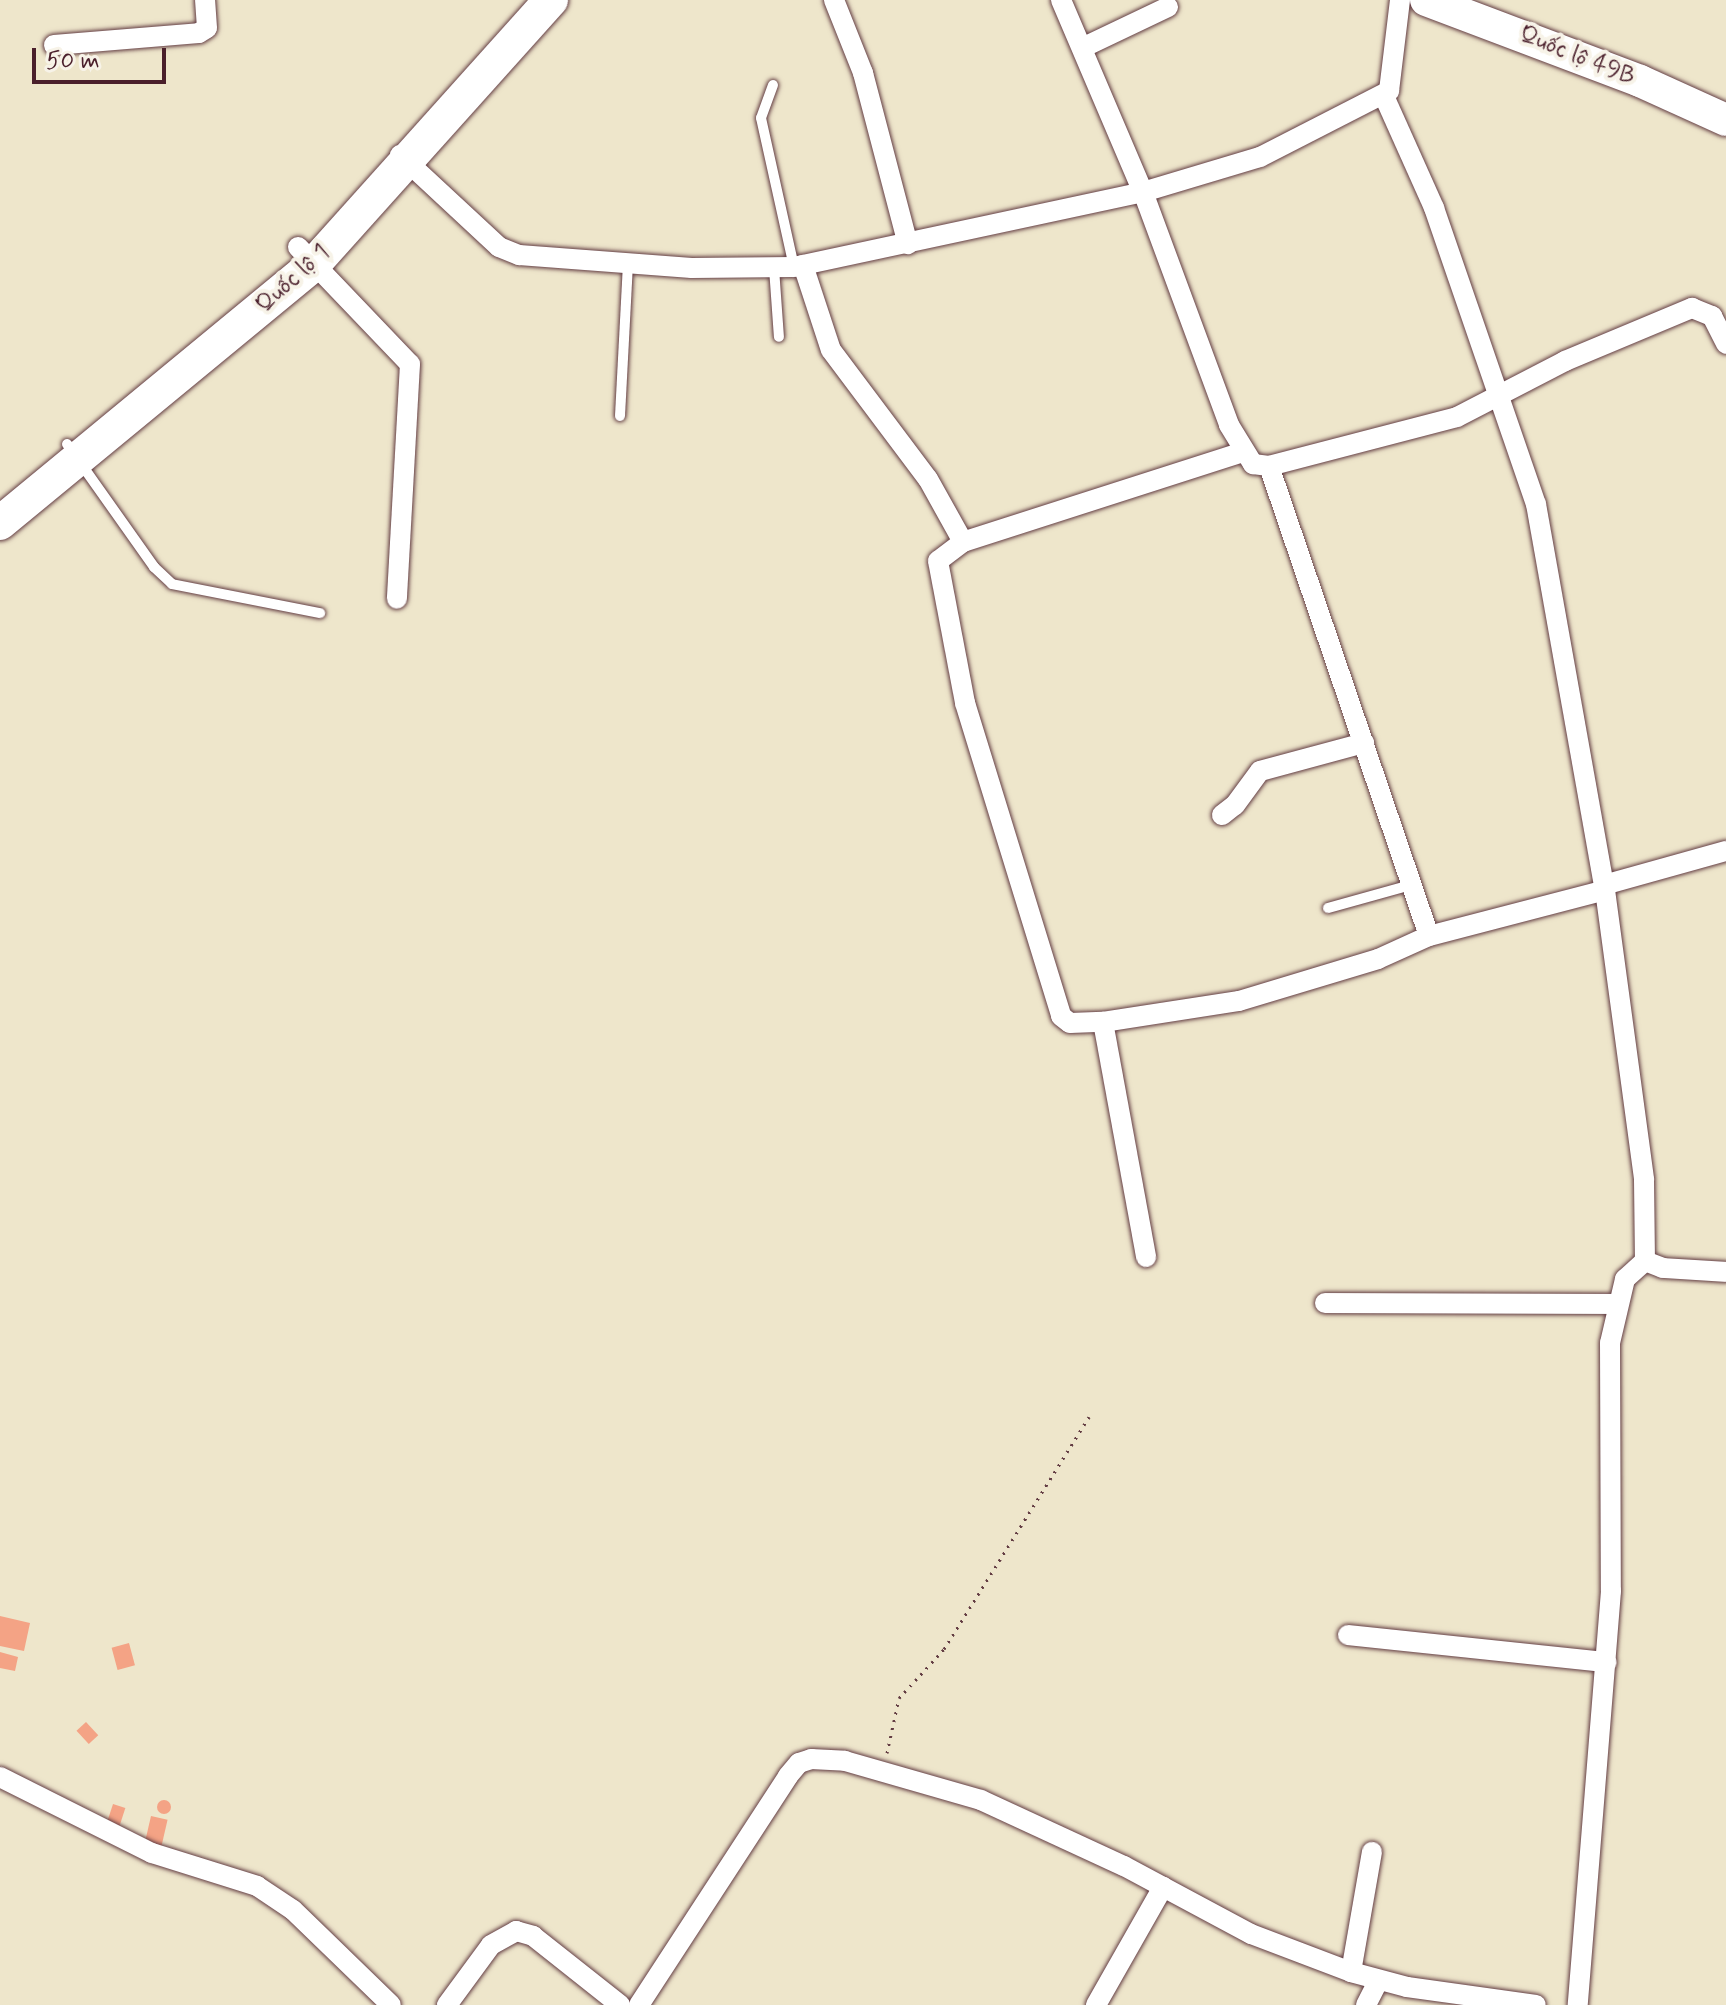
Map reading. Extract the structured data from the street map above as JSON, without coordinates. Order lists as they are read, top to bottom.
{
  "streets": {
    "highway": ["Quốc lộ 1"],
    "main road": ["Quốc lộ 49B"]
  },
  "scale_bar": "50 m"
}
